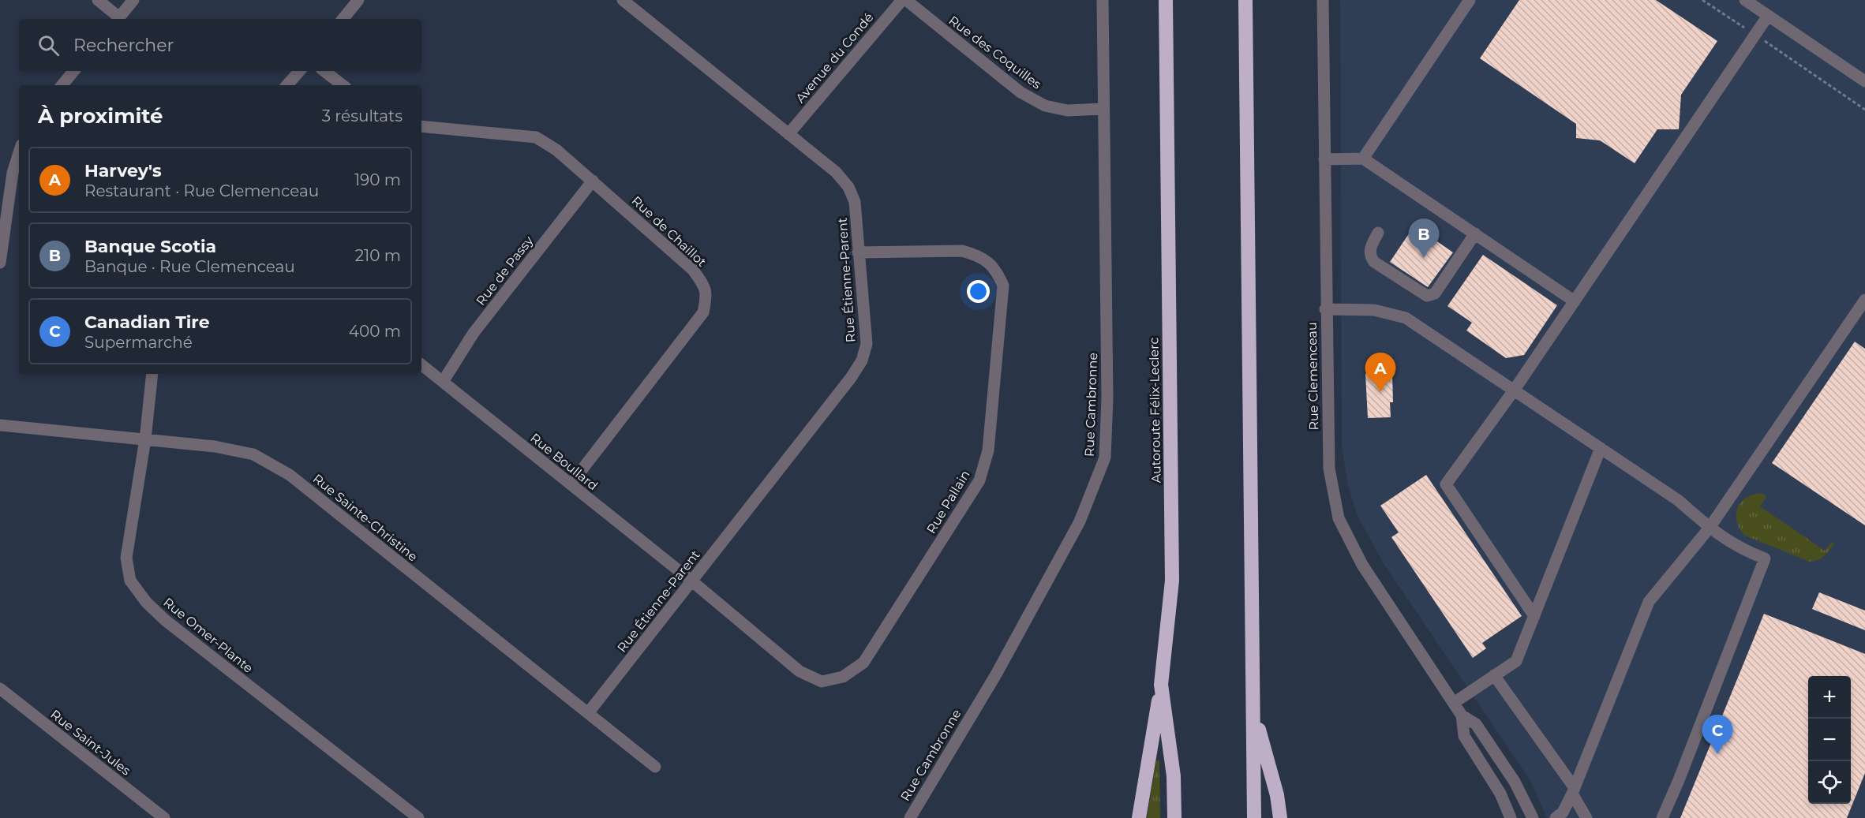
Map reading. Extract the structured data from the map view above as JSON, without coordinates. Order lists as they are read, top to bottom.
{
  "streets": {
    "highway": ["Autoroute Félix-Leclerc"],
    "street": [
      "Rue des Coquilles",
      "Avenue du Condé",
      "Rue de Chaillot",
      "Rue de Passy",
      "Rue Étienne-Parent",
      "Rue Clemenceau",
      "Rue Cambronne",
      "Rue Boullard",
      "Rue Pallain",
      "Rue Sainte-Christine",
      "Rue Omer-Plante",
      "Rue Saint-Jules"
    ]
  },
  "crossings": [
    ["Rue des Coquilles", "Rue Cambronne"],
    ["Avenue du Condé", "Rue Étienne-Parent"],
    ["Rue de Chaillot", "Rue de Passy"],
    ["Rue de Chaillot", "Rue Boullard"],
    ["Rue de Passy", "Rue Boullard"],
    ["Rue Étienne-Parent", "Rue Boullard"],
    ["Rue Étienne-Parent", "Rue Pallain"],
    ["Rue Étienne-Parent", "Rue Sainte-Christine"],
    ["Rue Boullard", "Rue Pallain"],
    ["Rue Sainte-Christine", "Rue Omer-Plante"]
  ],
  "page": {
    "search": "Rechercher",
    "heading": ["À proximité", "3 résultats"],
    "list": [
      {
        "mark": "A",
        "name": "Harvey's",
        "note": "Restaurant · Rue Clemenceau",
        "value": "190 m"
      },
      {
        "mark": "B",
        "name": "Banque Scotia",
        "note": "Banque · Rue Clemenceau",
        "value": "210 m"
      },
      {
        "mark": "C",
        "name": "Canadian Tire",
        "note": "Supermarché",
        "value": "400 m"
      }
    ],
    "pins": ["B", "A", "C"],
    "map_buttons": ["+", "−"]
  }
}
